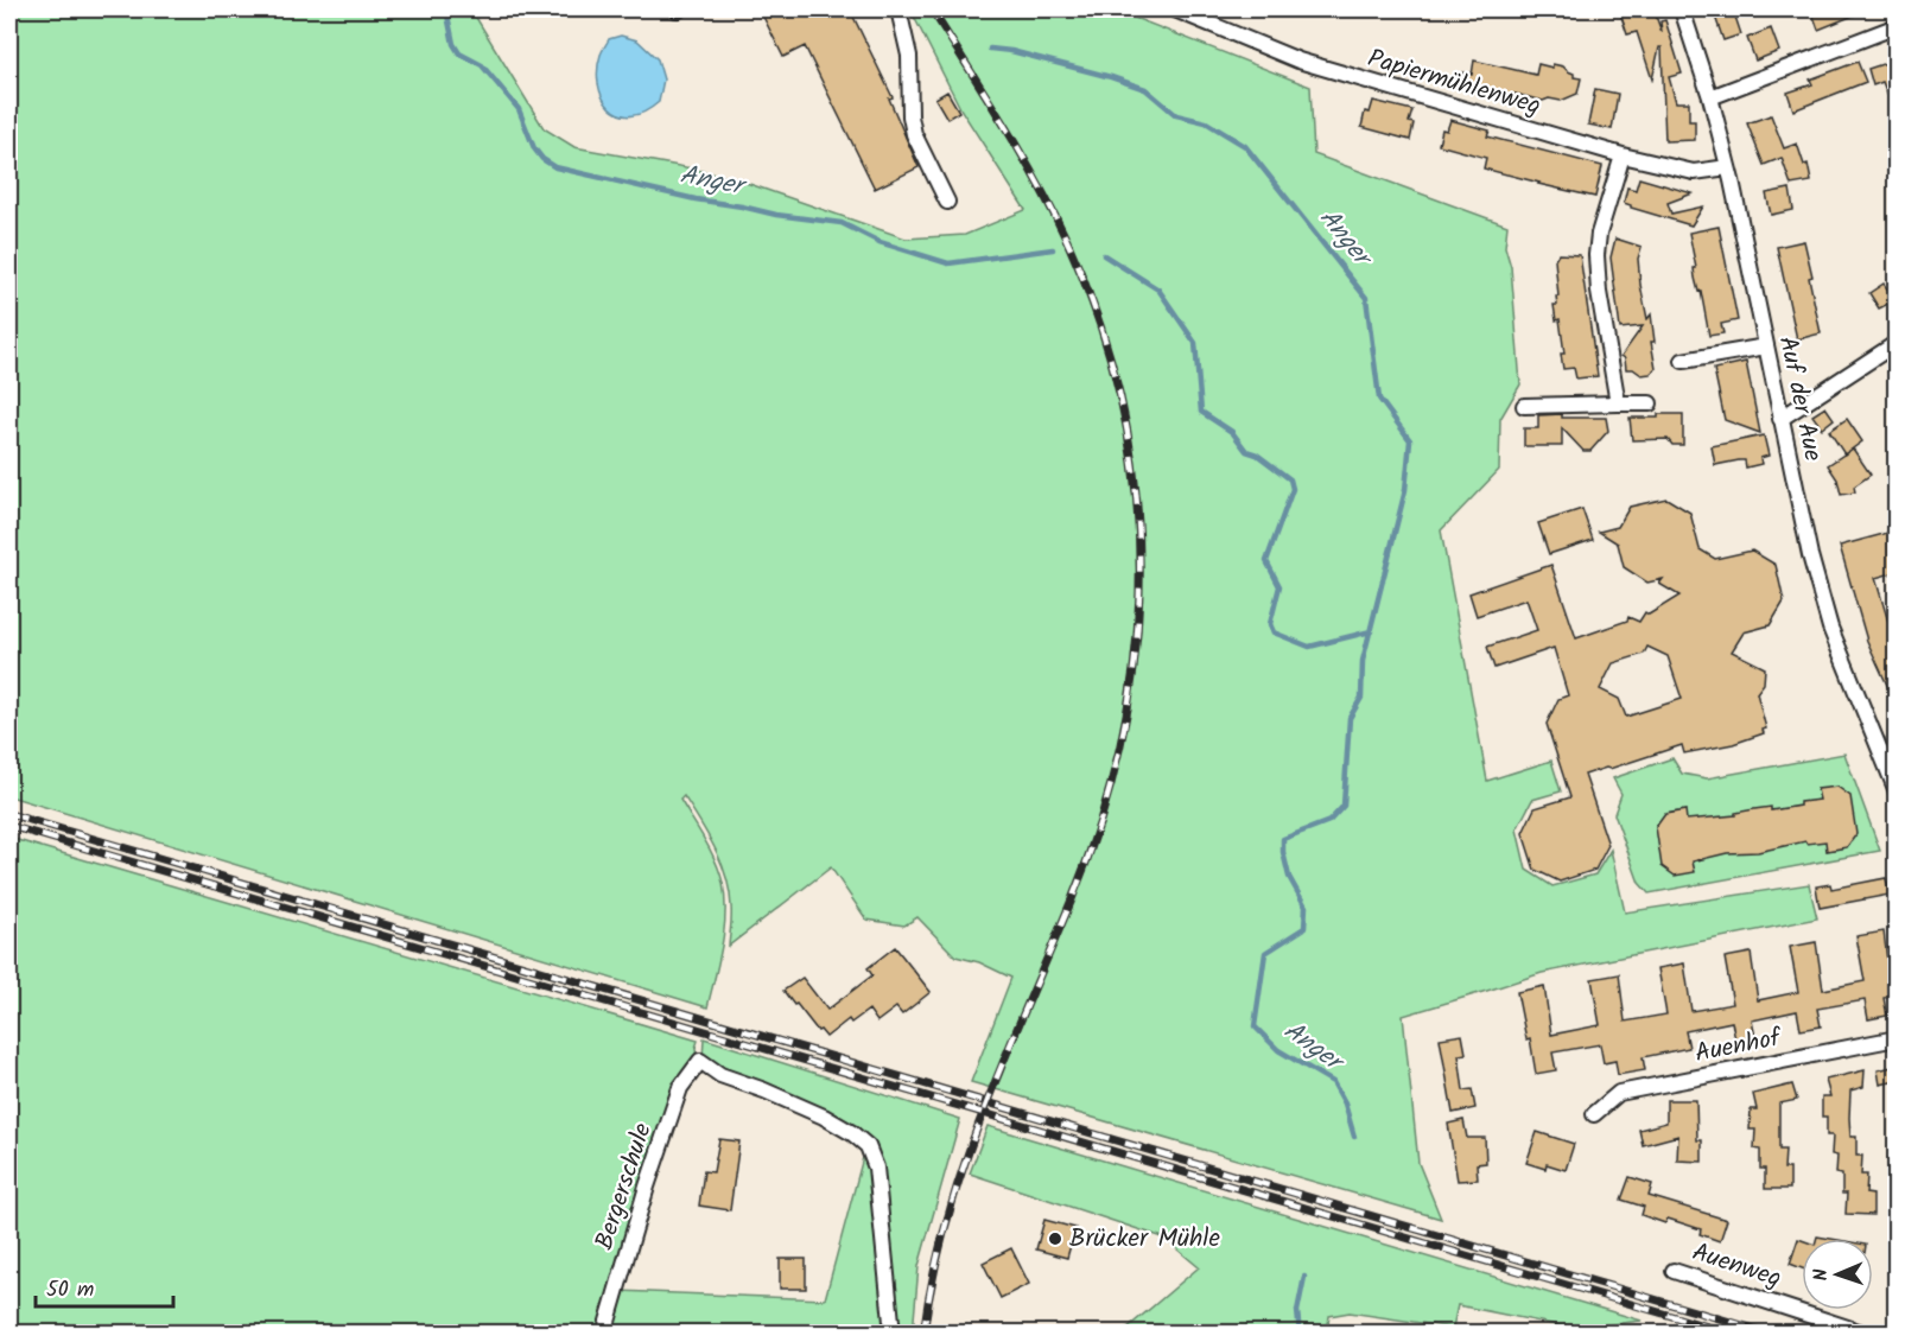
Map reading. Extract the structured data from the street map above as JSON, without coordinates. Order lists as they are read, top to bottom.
{
  "streets": {
    "street": [
      "Papiermühlenweg",
      "Auf der Aue",
      "Auenhof",
      "Bergerschule",
      "Auenweg"
    ]
  },
  "crossings": [
    ["Papiermühlenweg", "Auf der Aue"]
  ],
  "water": ["Anger"],
  "places": ["Brücker Mühle"],
  "scale_bar": "50 m",
  "north": "left"
}
